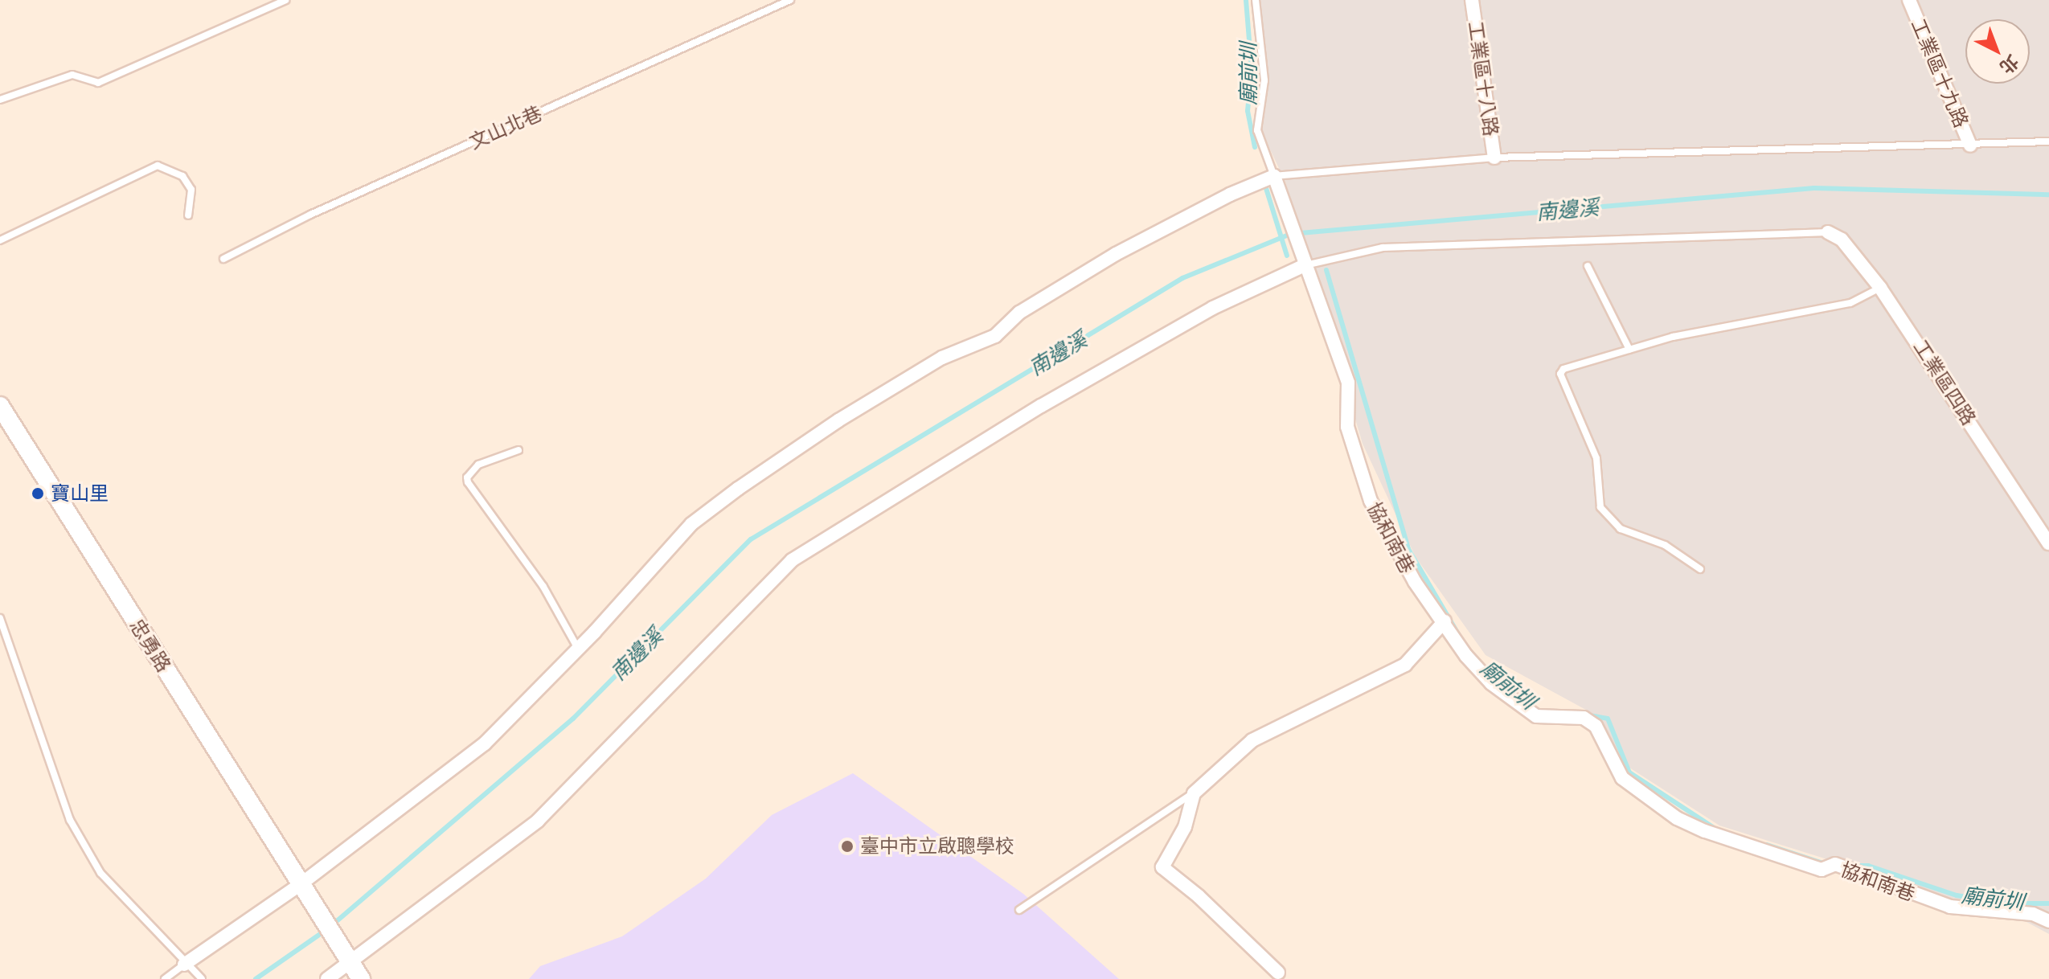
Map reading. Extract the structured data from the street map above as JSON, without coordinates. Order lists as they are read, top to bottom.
{
  "streets": {
    "main road": ["忠勇路"],
    "street": [
      "工業區十九路",
      "工業區十八路",
      "工業區四路",
      "協和南巷"
    ],
    "lane": ["文山北巷"]
  },
  "water": ["廟前圳", "南邊溪"],
  "places": ["寶山里", "臺中市立啟聰學校"],
  "north": "bottom right"
}
